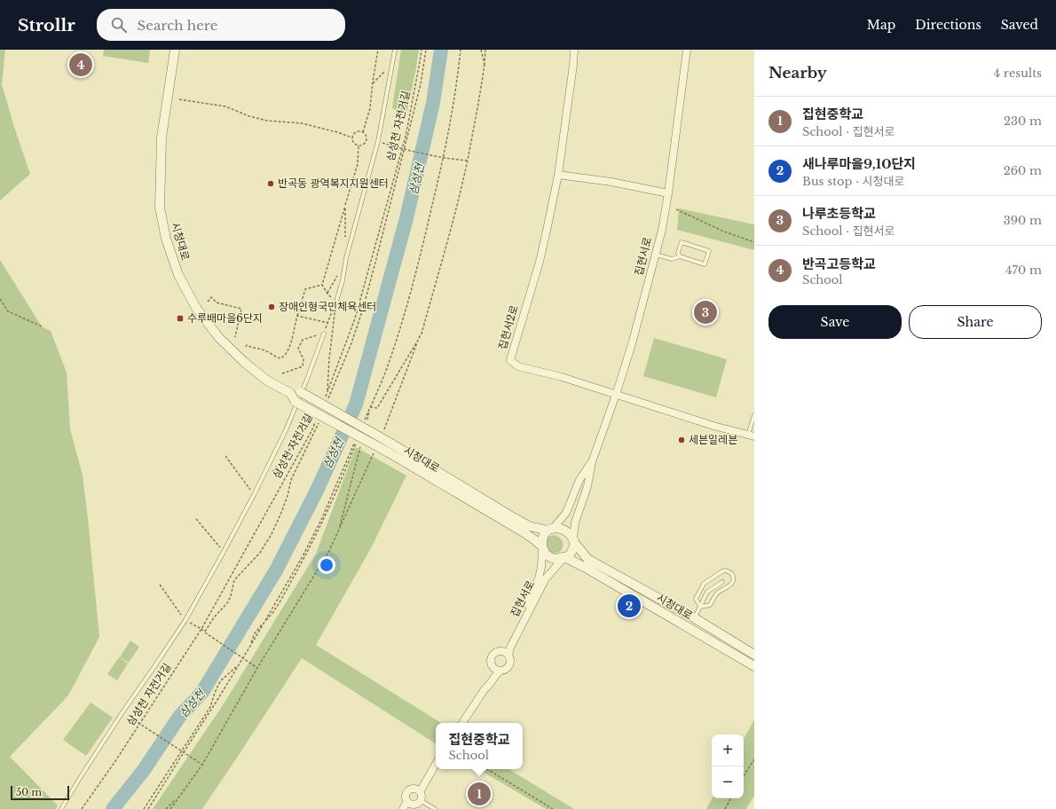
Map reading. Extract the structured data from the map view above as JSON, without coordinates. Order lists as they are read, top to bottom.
{
  "streets": {
    "street": ["시청대로", "집현서로", "집현서2로"],
    "path": ["삼성천 자전거길"]
  },
  "crossings": [
    ["시청대로", "집현서로"],
    ["집현서로", "집현서2로"]
  ],
  "water": ["삼성천"],
  "places": {
    "other": ["반곡동 광역복지지원센터", "장애인형국민체육센터", "세븐일레븐"],
    "transit": ["수루배마을6단지"]
  },
  "scale_bar": "50 m",
  "page": {
    "header": "Strollr",
    "search": "Search here",
    "nav": ["Map", "Directions", "Saved"],
    "heading": ["Nearby", "4 results"],
    "pins": [
      "4",
      "3",
      "2",
      "1"
    ],
    "list": [
      {
        "mark": "1",
        "name": "집현중학교",
        "note": "School · 집현서로",
        "value": "230 m"
      },
      {
        "mark": "2",
        "name": "새나루마을9,10단지",
        "note": "Bus stop · 시청대로",
        "value": "260 m"
      },
      {
        "mark": "3",
        "name": "나루초등학교",
        "note": "School · 집현서로",
        "value": "390 m"
      },
      {
        "mark": "4",
        "name": "반곡고등학교",
        "note": "School",
        "value": "470 m"
      }
    ],
    "buttons": ["Save", "Share"],
    "popup": ["집현중학교", "School"],
    "map_buttons": ["+", "−"],
    "scale": "50 m"
  }
}
